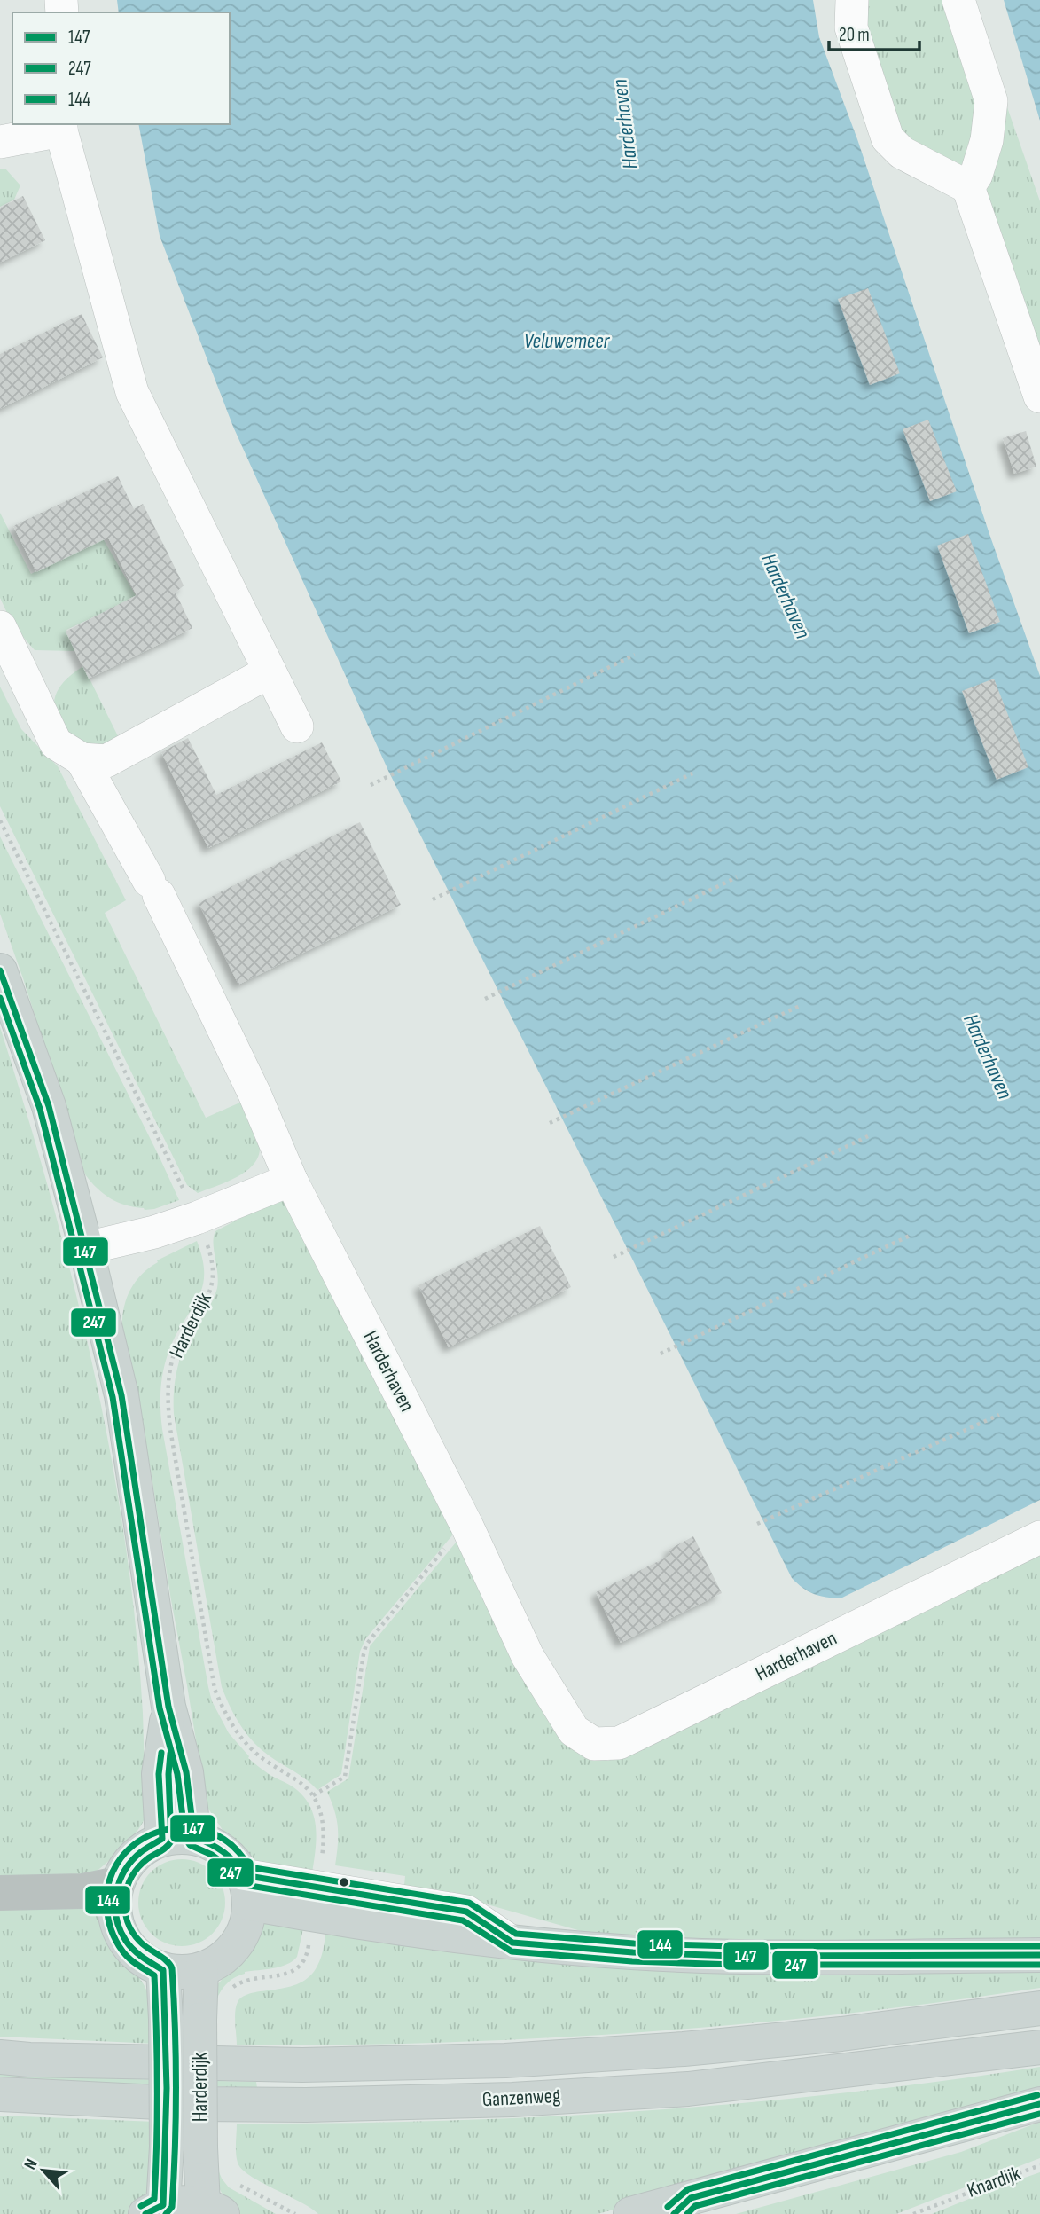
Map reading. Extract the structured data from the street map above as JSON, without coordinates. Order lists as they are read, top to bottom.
{
  "streets": {
    "main road": ["Harderdijk", "Ganzenweg"],
    "street": ["Harderhaven"],
    "path": ["Knardijk"]
  },
  "crossings": [
    ["Harderdijk", "Harderhaven"]
  ],
  "water": ["Harderhaven", "Veluwemeer"],
  "lines": ["transit line 147", "transit line 247", "transit line 144"],
  "legend": ["147", "247", "144"],
  "scale_bar": "20 m",
  "north": "top left"
}
